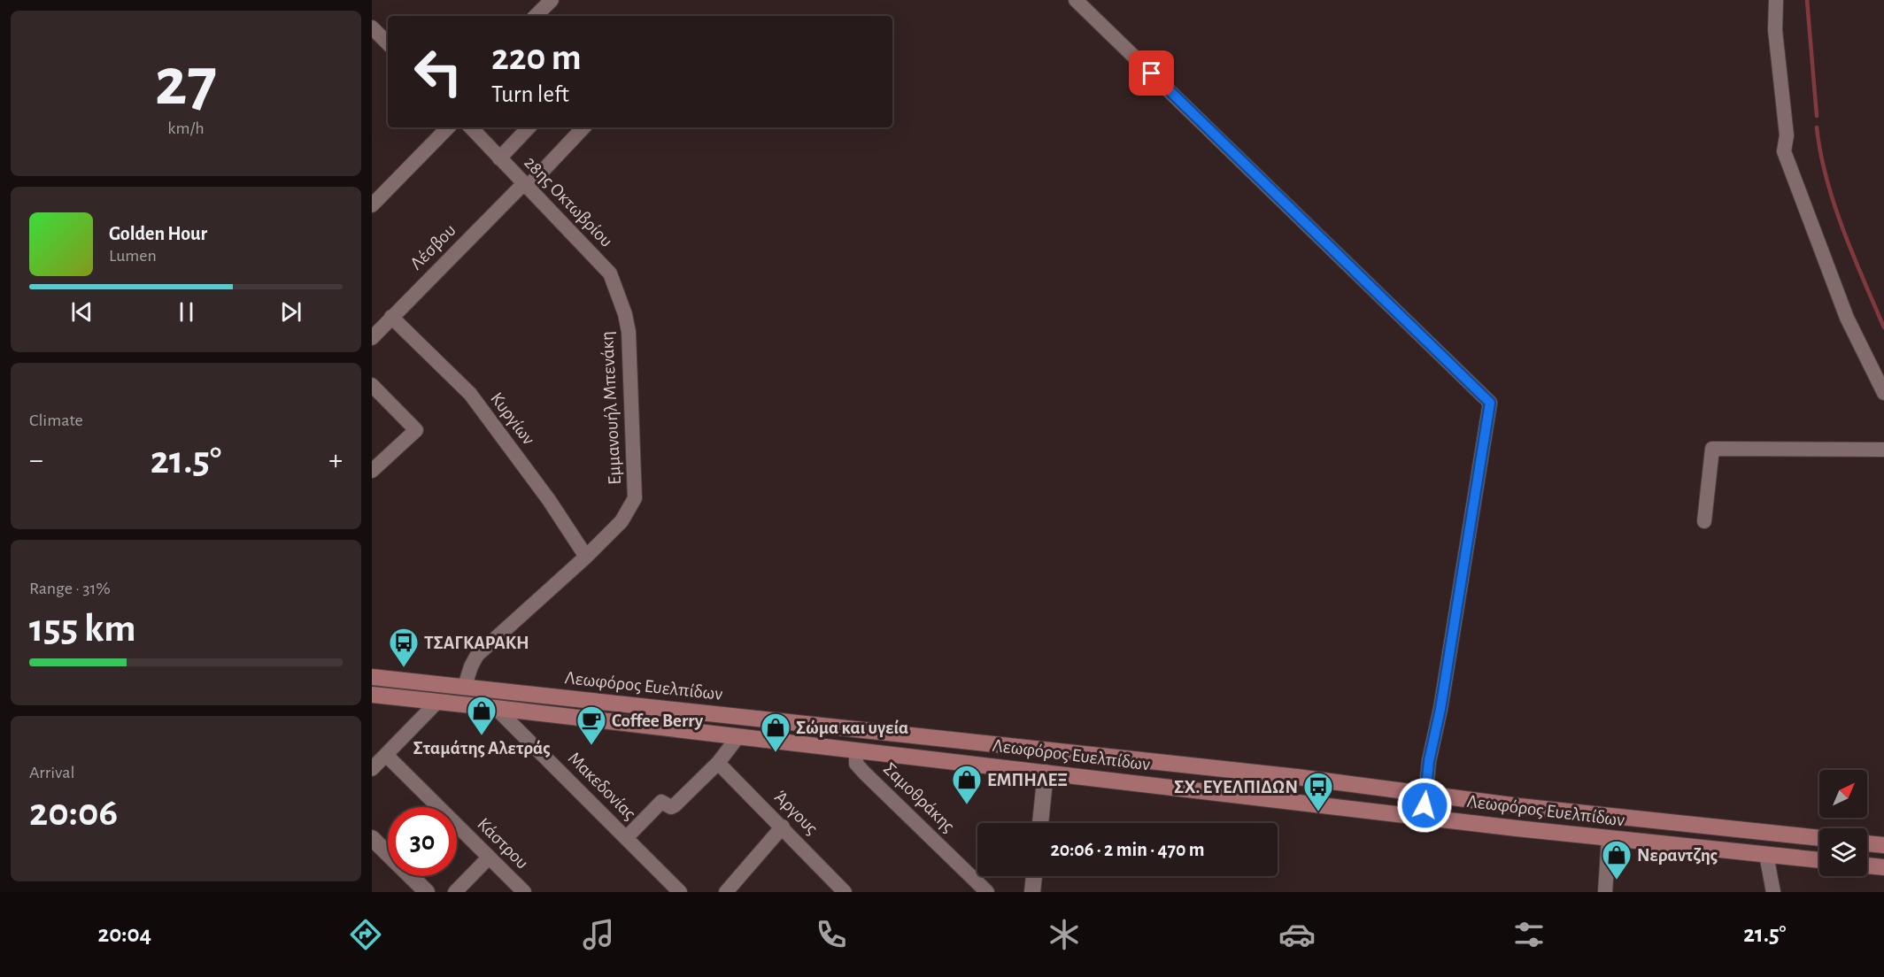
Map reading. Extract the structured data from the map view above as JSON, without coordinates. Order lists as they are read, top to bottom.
{
  "streets": {
    "main road": ["Λεωφόρος Ευελπίδων"],
    "street": [
      "28ης Οκτωβρίου",
      "Λέσβου",
      "Εμμανουήλ Μπενάκη",
      "Κυργίων",
      "Μακεδονίας",
      "Σαμοθράκης",
      "Άργους",
      "Κάστρου"
    ]
  },
  "crossings": [
    ["28ης Οκτωβρίου", "Λέσβου"],
    ["28ης Οκτωβρίου", "Εμμανουήλ Μπενάκη"],
    ["Λέσβου", "Κυργίων"],
    ["Εμμανουήλ Μπενάκη", "Κυργίων"],
    ["Εμμανουήλ Μπενάκη", "Λεωφόρος Ευελπίδων"],
    ["Λεωφόρος Ευελπίδων", "Μακεδονίας"],
    ["Λεωφόρος Ευελπίδων", "Σαμοθράκης"]
  ],
  "places": {
    "bus stop": ["ΤΣΑΓΚΑΡΑΚΗ", "ΣΧ. ΕΥΕΛΠΙΔΩΝ"],
    "shop": [
      "Σταμάτης Αλετράς",
      "Σώμα και υγεία",
      "ΕΜΠΗΛΕΞ",
      "Νεραντζης"
    ],
    "cafe": ["Coffee Berry"]
  },
  "north": "top right",
  "page": {
    "tile": [
      ["27", "km/h"],
      "Climate",
      ["Range · 31%", "155 km"],
      ["Arrival", "20:06"]
    ],
    "turn": ["220 m", "Turn left"],
    "song": ["Golden Hour", "Lumen"],
    "heat": ["−", "21.5°", "+"],
    "limit": "30",
    "trip": "20:06 · 2 min · 470 m",
    "tabs": ["20:04", "21.5°"]
  }
}
